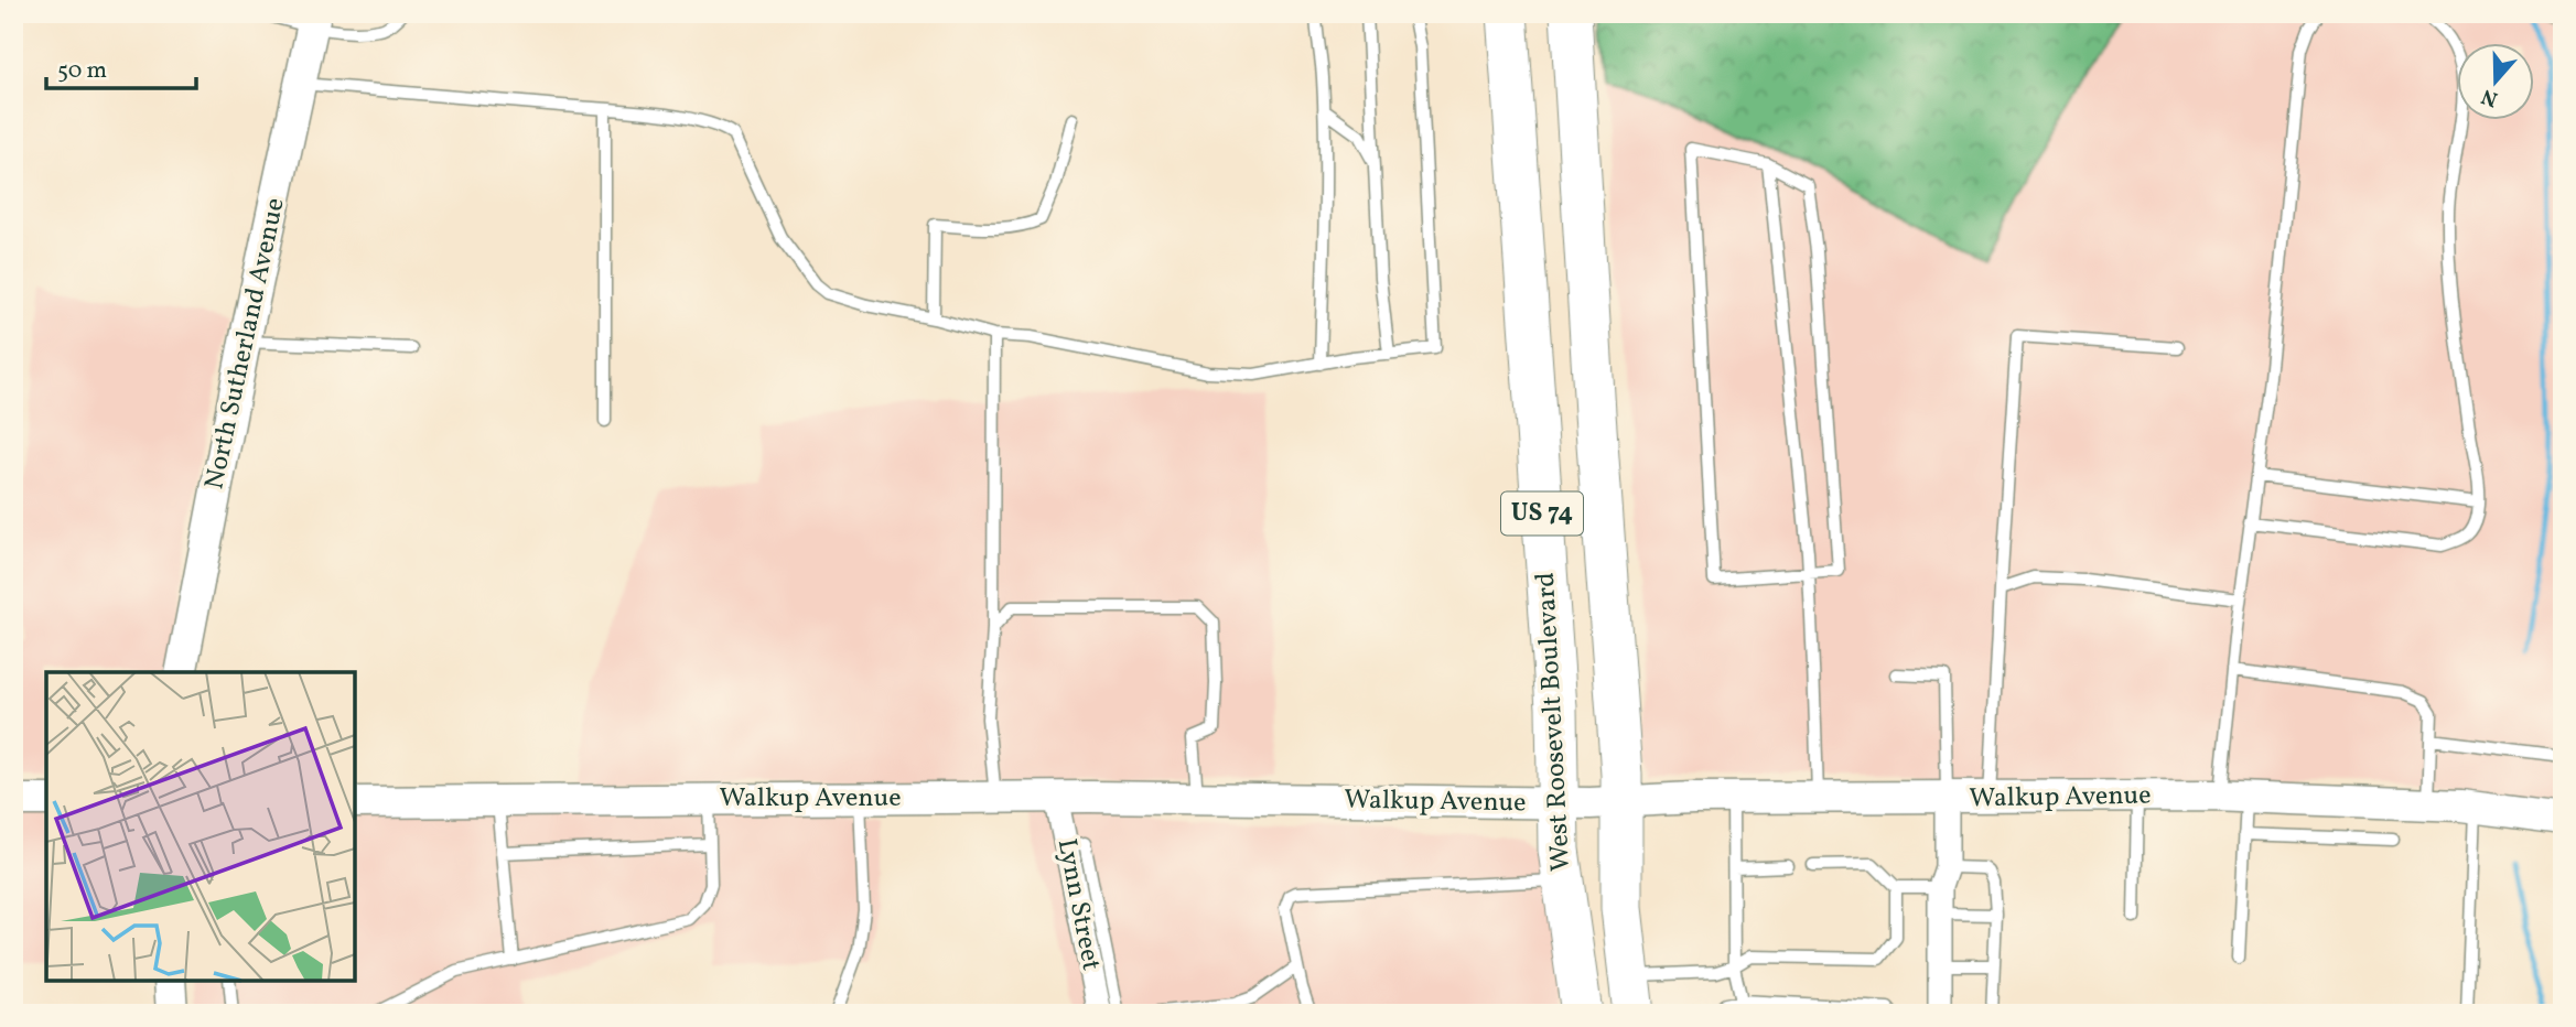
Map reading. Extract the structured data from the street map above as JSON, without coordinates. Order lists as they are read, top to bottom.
{
  "streets": {
    "highway": ["US 74", "West Roosevelt Boulevard"],
    "street": ["North Sutherland Avenue", "Walkup Avenue", "Lynn Street"]
  },
  "crossings": [
    ["US 74", "Walkup Avenue"],
    ["West Roosevelt Boulevard", "Walkup Avenue"],
    ["Walkup Avenue", "Lynn Street"]
  ],
  "scale_bar": "50 m",
  "north": "bottom"
}
